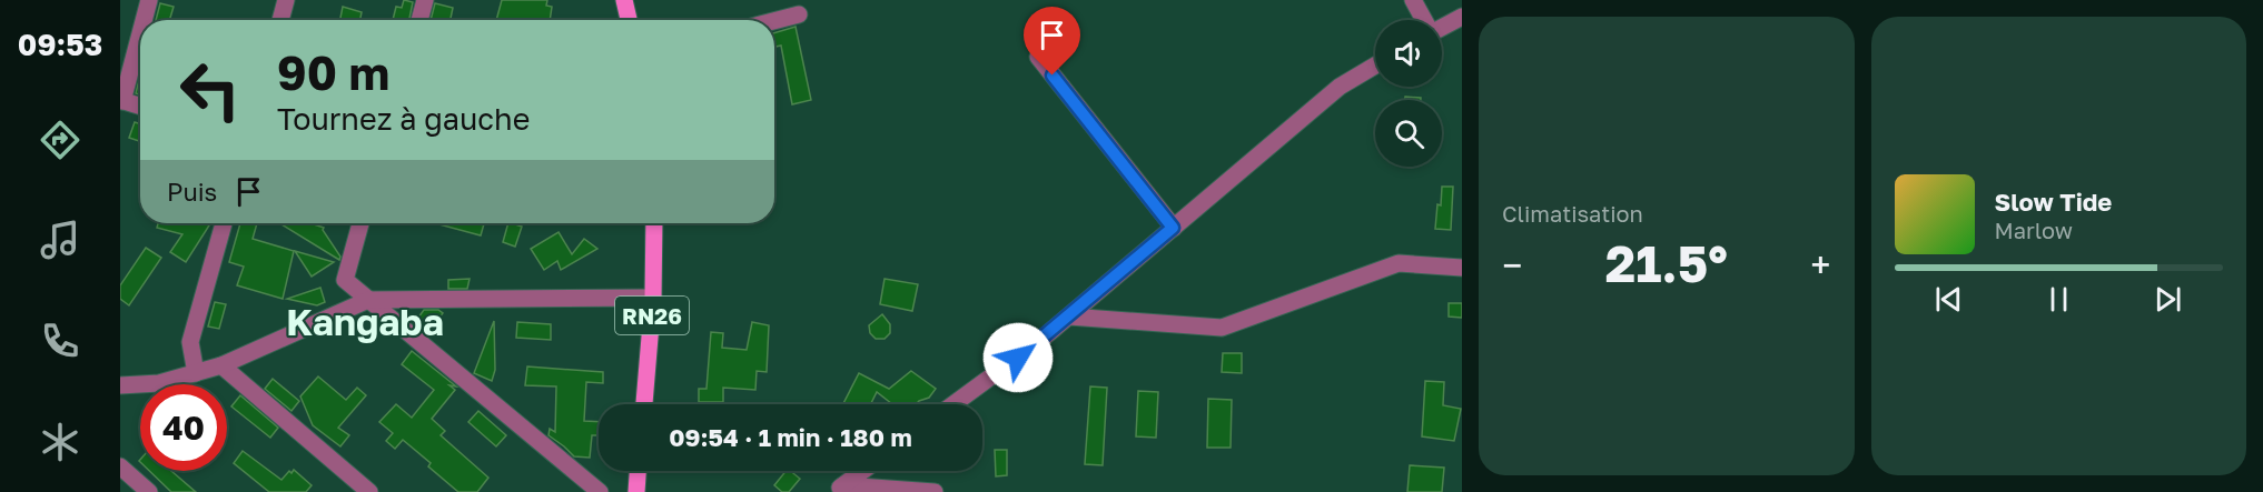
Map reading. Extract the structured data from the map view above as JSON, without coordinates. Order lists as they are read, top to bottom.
{
  "streets": {
    "main road": ["RN26"]
  },
  "districts": ["Kangaba"],
  "page": {
    "tabs": "09:53",
    "tile": "Climatisation",
    "turn": ["90 m", "Tournez à gauche"],
    "then": "Puis",
    "song": ["Slow Tide", "Marlow"],
    "heat": ["−", "21.5°", "+"],
    "limit": "40",
    "trip": "09:54 · 1 min · 180 m"
  }
}
